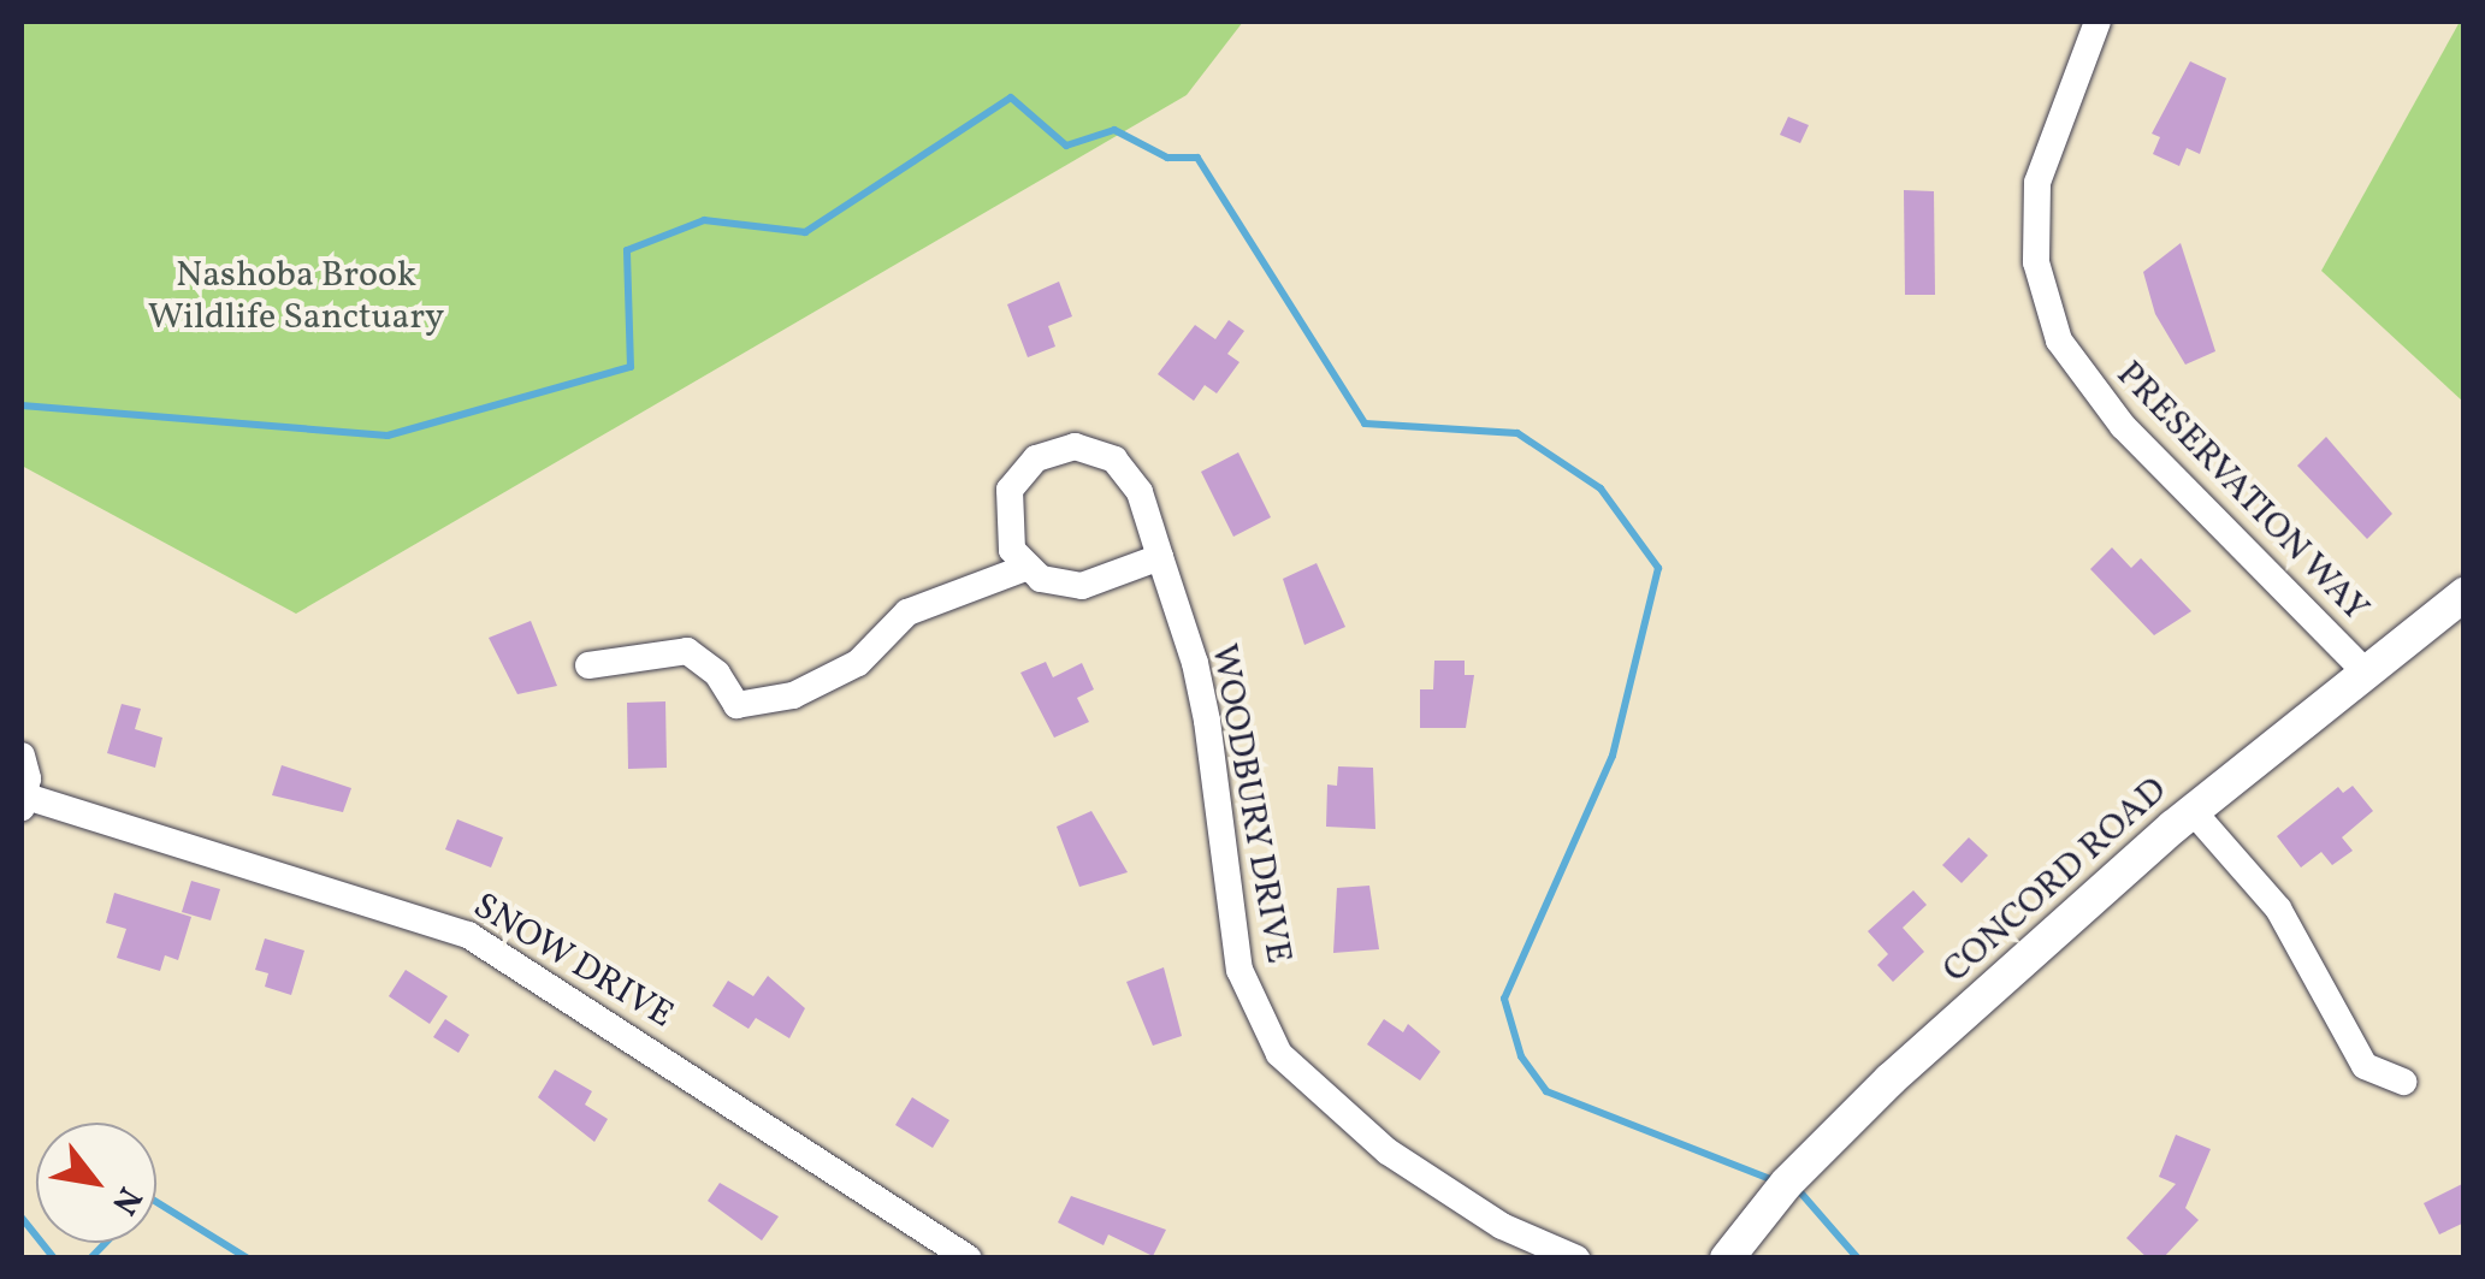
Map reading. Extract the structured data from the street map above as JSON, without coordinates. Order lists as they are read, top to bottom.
{
  "streets": {
    "main road": ["CONCORD ROAD"],
    "street": ["PRESERVATION WAY", "WOODBURY DRIVE", "SNOW DRIVE"]
  },
  "crossings": [
    ["PRESERVATION WAY", "CONCORD ROAD"]
  ],
  "parks": ["Nashoba Brook Wildlife Sanctuary"],
  "north": "bottom right"
}
